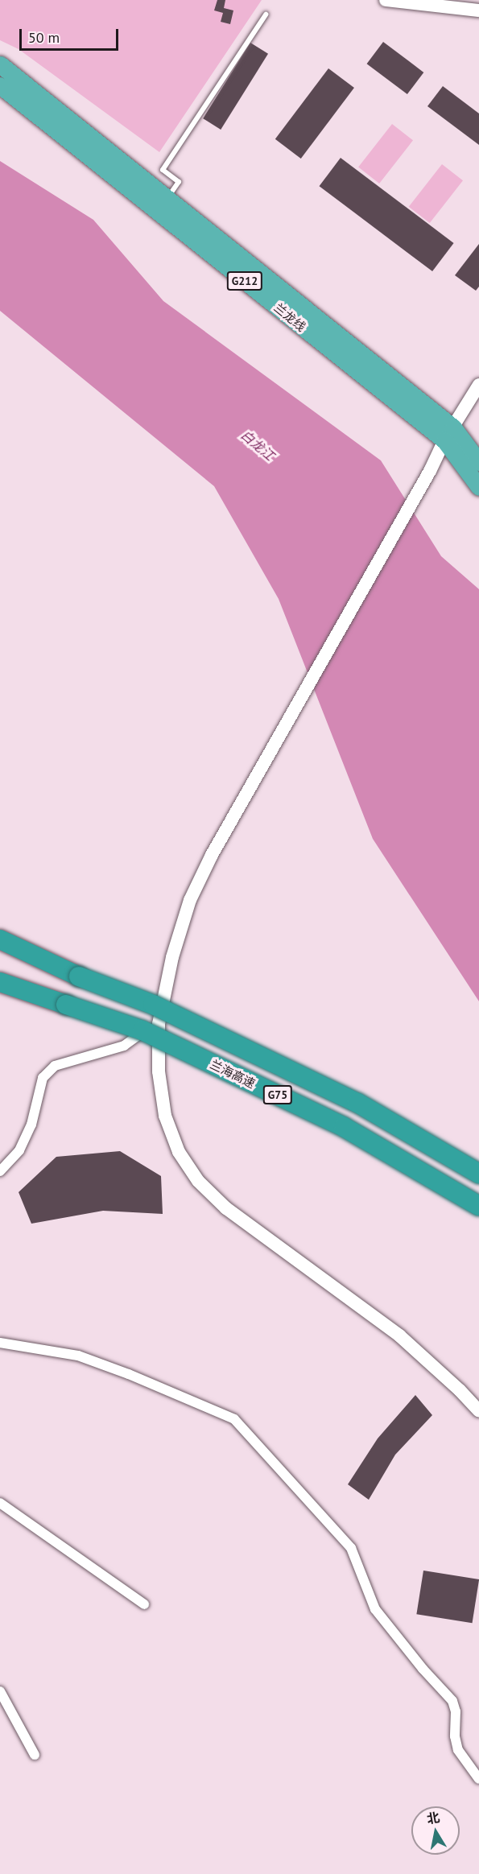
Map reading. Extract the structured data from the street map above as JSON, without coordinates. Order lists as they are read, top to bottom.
{
  "streets": {
    "highway": [
      "G212",
      "兰龙线",
      "兰海高速",
      "G75"
    ]
  },
  "water": ["白龙江"],
  "scale_bar": "50 m",
  "north": "top"
}
